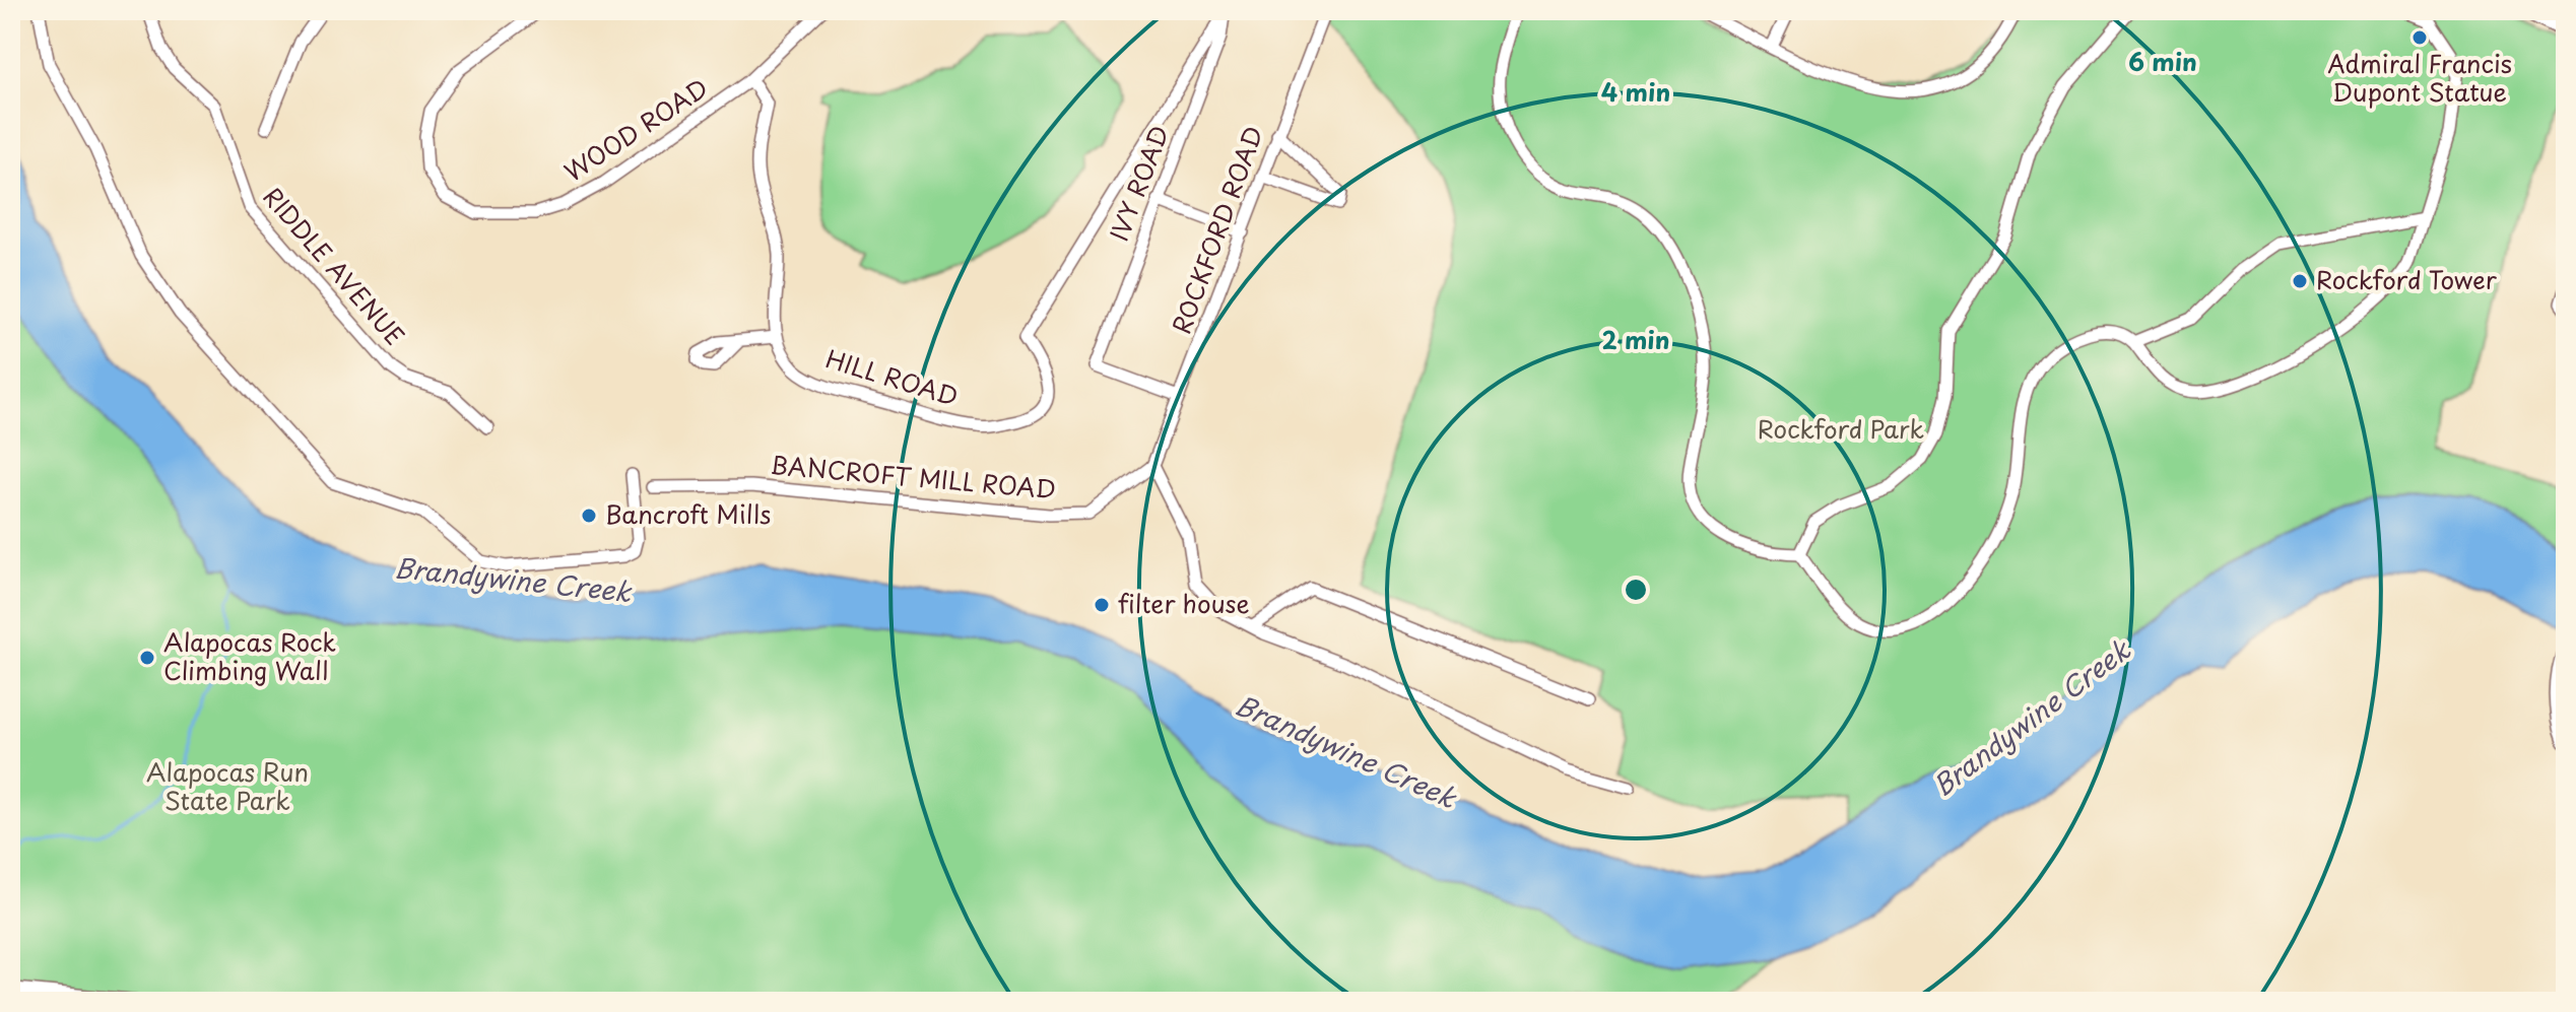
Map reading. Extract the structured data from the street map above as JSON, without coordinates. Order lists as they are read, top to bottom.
{
  "streets": {
    "street": [
      "WOOD ROAD",
      "IVY ROAD",
      "ROCKFORD ROAD",
      "RIDDLE AVENUE",
      "HILL ROAD",
      "BANCROFT MILL ROAD"
    ]
  },
  "crossings": [
    ["WOOD ROAD", "HILL ROAD"],
    ["IVY ROAD", "ROCKFORD ROAD"],
    ["IVY ROAD", "HILL ROAD"],
    ["ROCKFORD ROAD", "BANCROFT MILL ROAD"]
  ],
  "water": ["Brandywine Creek"],
  "parks": ["Rockford Park", "Alapocas Run State Park"],
  "places": [
    "Admiral Francis Dupont Statue",
    "Rockford Tower",
    "Bancroft Mills",
    "filter house",
    "Alapocas Rock Climbing Wall"
  ],
  "rings": ["6 min", "4 min", "2 min"]
}
